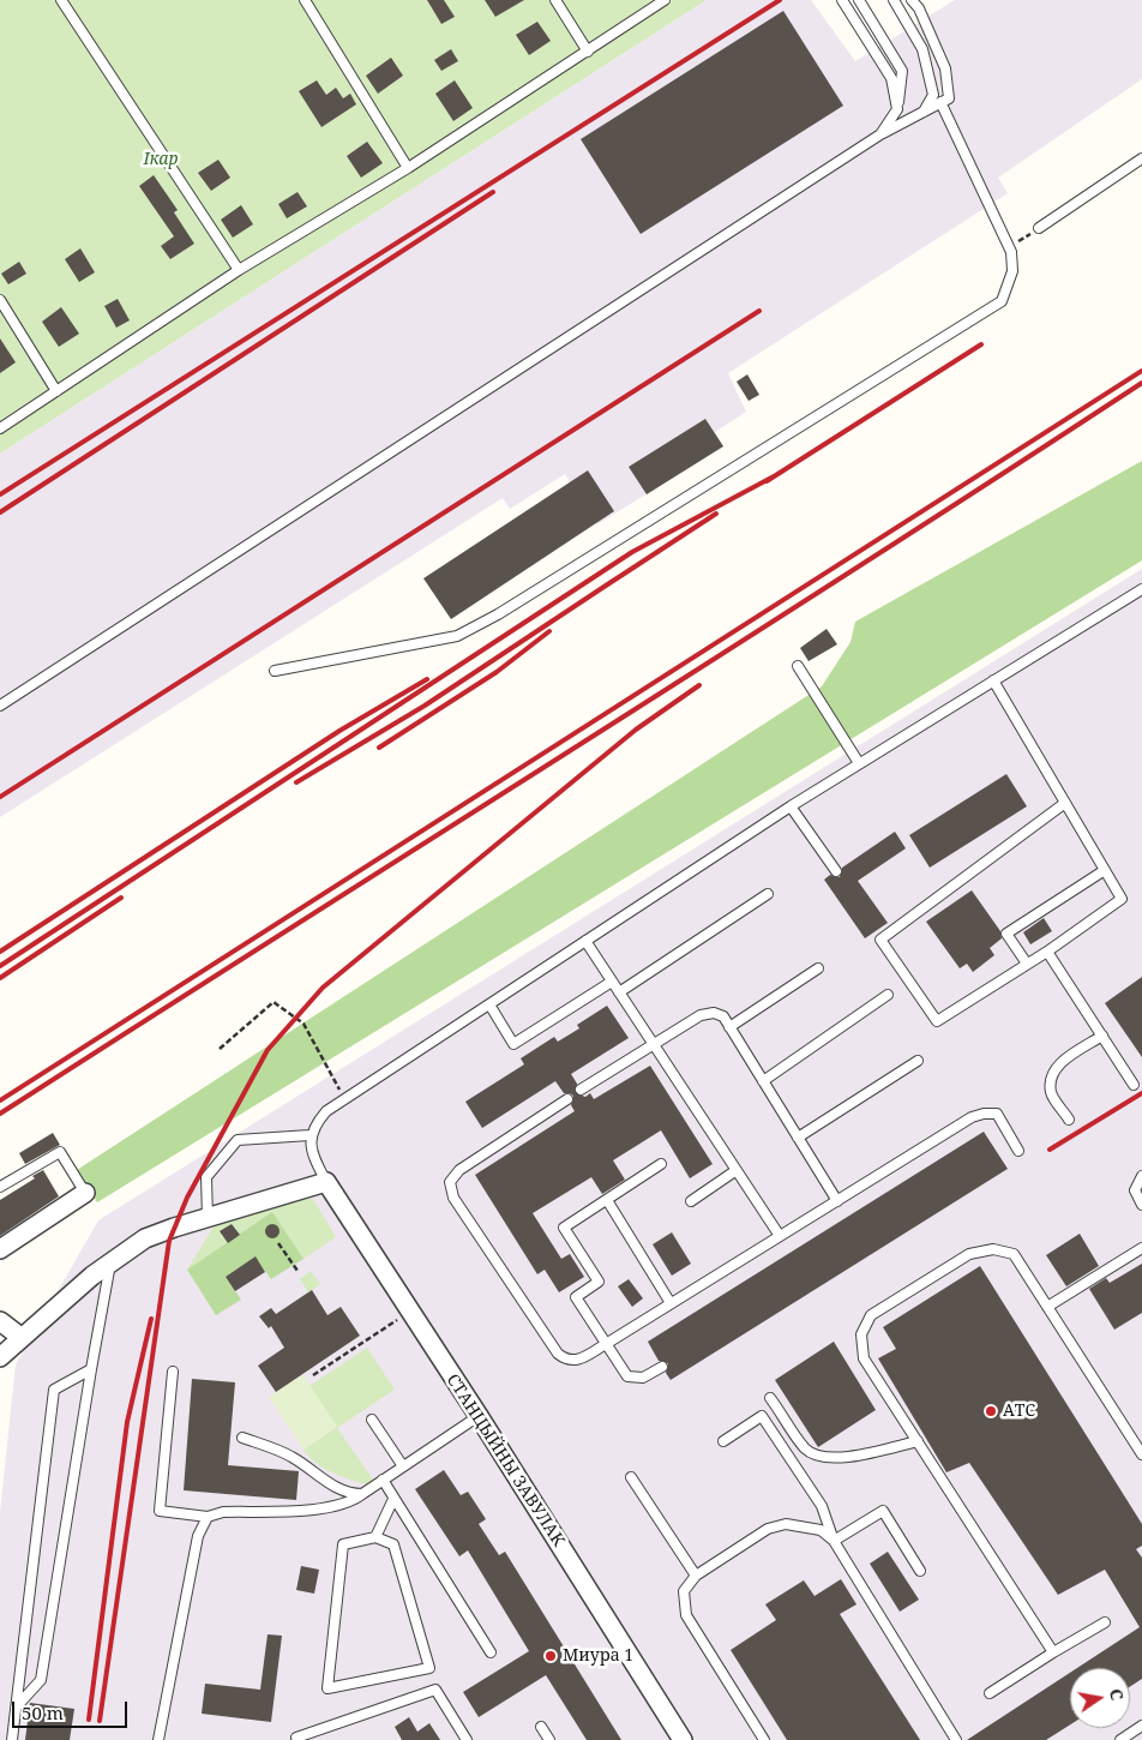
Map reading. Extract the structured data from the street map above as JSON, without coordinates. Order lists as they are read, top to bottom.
{
  "streets": {
    "street": ["СТАНЦЫЙНЫ ЗАВУЛАК"]
  },
  "parks": ["Ікар"],
  "places": ["АТС", "Миура 1"],
  "scale_bar": "50 m",
  "north": "right"
}
